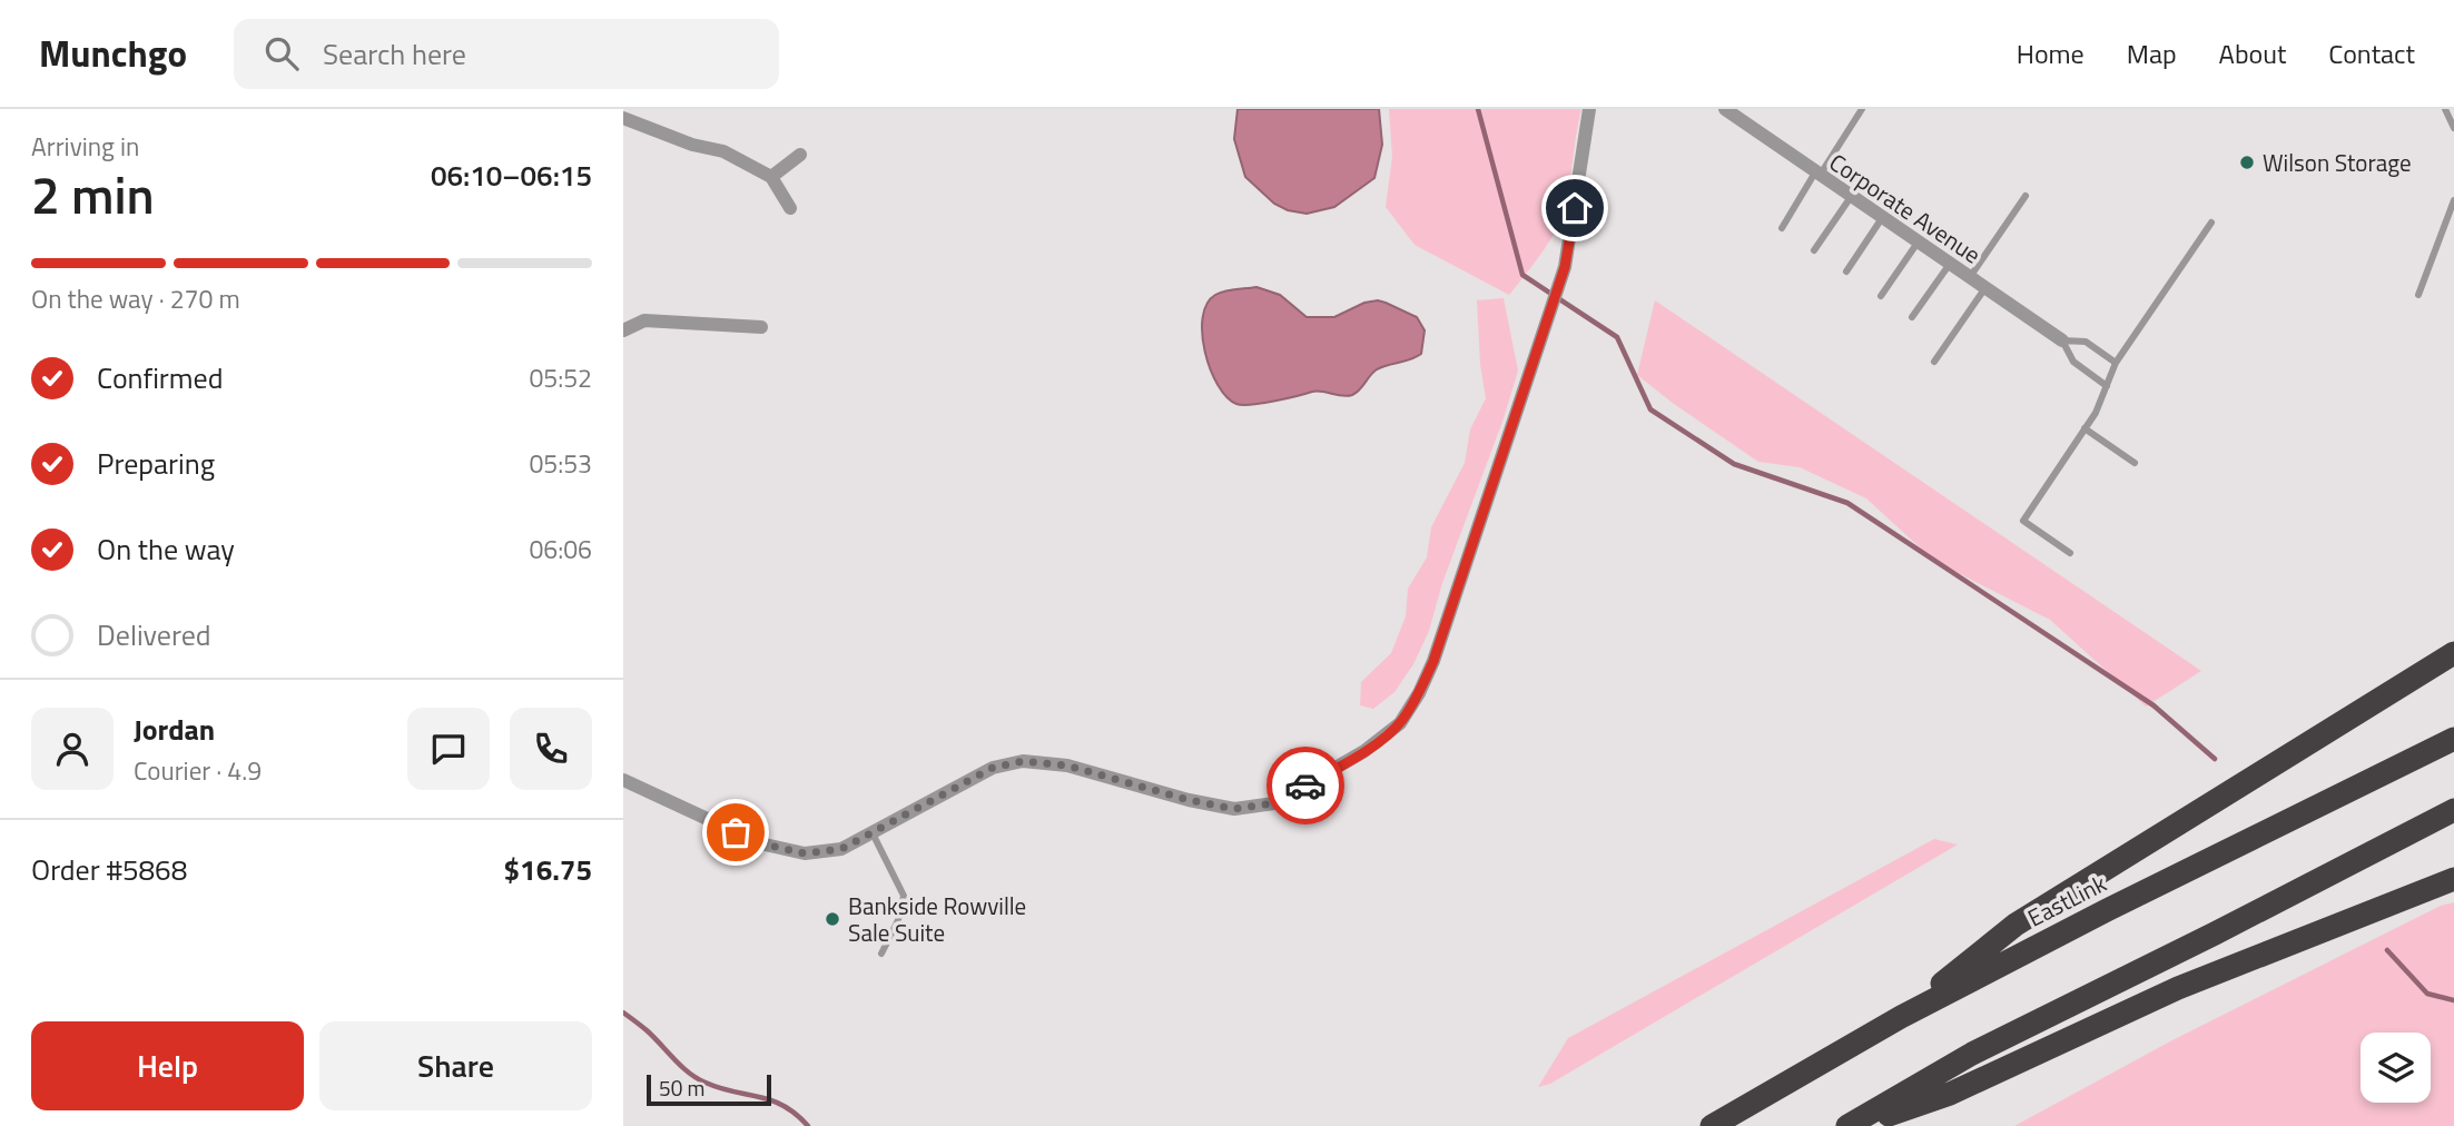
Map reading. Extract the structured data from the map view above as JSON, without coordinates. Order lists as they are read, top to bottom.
{
  "streets": {
    "highway": ["EastLink"],
    "street": ["Corporate Avenue"]
  },
  "places": ["Wilson Storage", "Bankside Rowville Sale Suite"],
  "scale_bar": "50 m",
  "page": {
    "header": "Munchgo",
    "search": "Search here",
    "nav": [
      "Home",
      "Map",
      "About",
      "Contact"
    ],
    "heading": ["2 min", "Arriving in", "06:10–06:15"],
    "panel": [
      "Jordan",
      "Courier · 4.9",
      "Order #5868",
      "$16.75"
    ],
    "bar": "On the way · 270 m",
    "list": [
      ["Confirmed", "05:52"],
      ["Preparing", "05:53"],
      ["On the way", "06:06"],
      "Delivered"
    ],
    "buttons": ["Help", "Share"],
    "scale": "50 m"
  }
}
